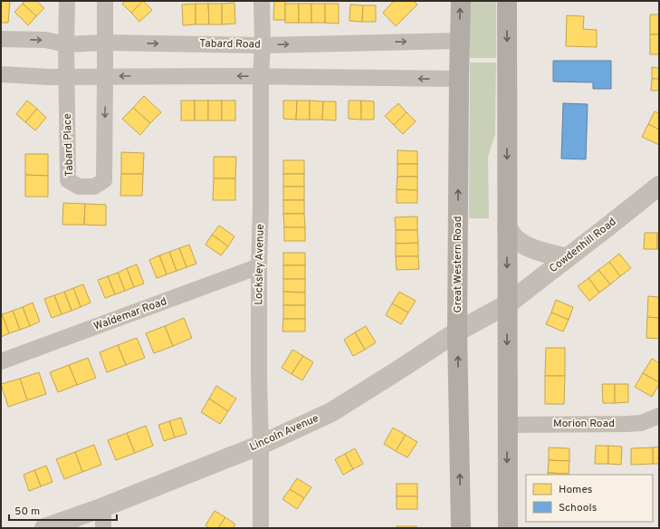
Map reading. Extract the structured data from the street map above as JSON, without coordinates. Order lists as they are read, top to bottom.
{
  "streets": {
    "main road": ["Great Western Road"],
    "street": [
      "Tabard Road",
      "Tabard Place",
      "Cowdenhill Road",
      "Locksley Avenue",
      "Waldemar Road",
      "Morion Road",
      "Lincoln Avenue"
    ]
  },
  "crossings": [
    ["Tabard Road", "Tabard Place"],
    ["Tabard Road", "Locksley Avenue"],
    ["Tabard Road", "Great Western Road"],
    ["Cowdenhill Road", "Lincoln Avenue"],
    ["Locksley Avenue", "Waldemar Road"],
    ["Locksley Avenue", "Lincoln Avenue"],
    ["Great Western Road", "Lincoln Avenue"]
  ],
  "legend": ["Homes", "Schools"],
  "scale_bar": "50 m"
}
